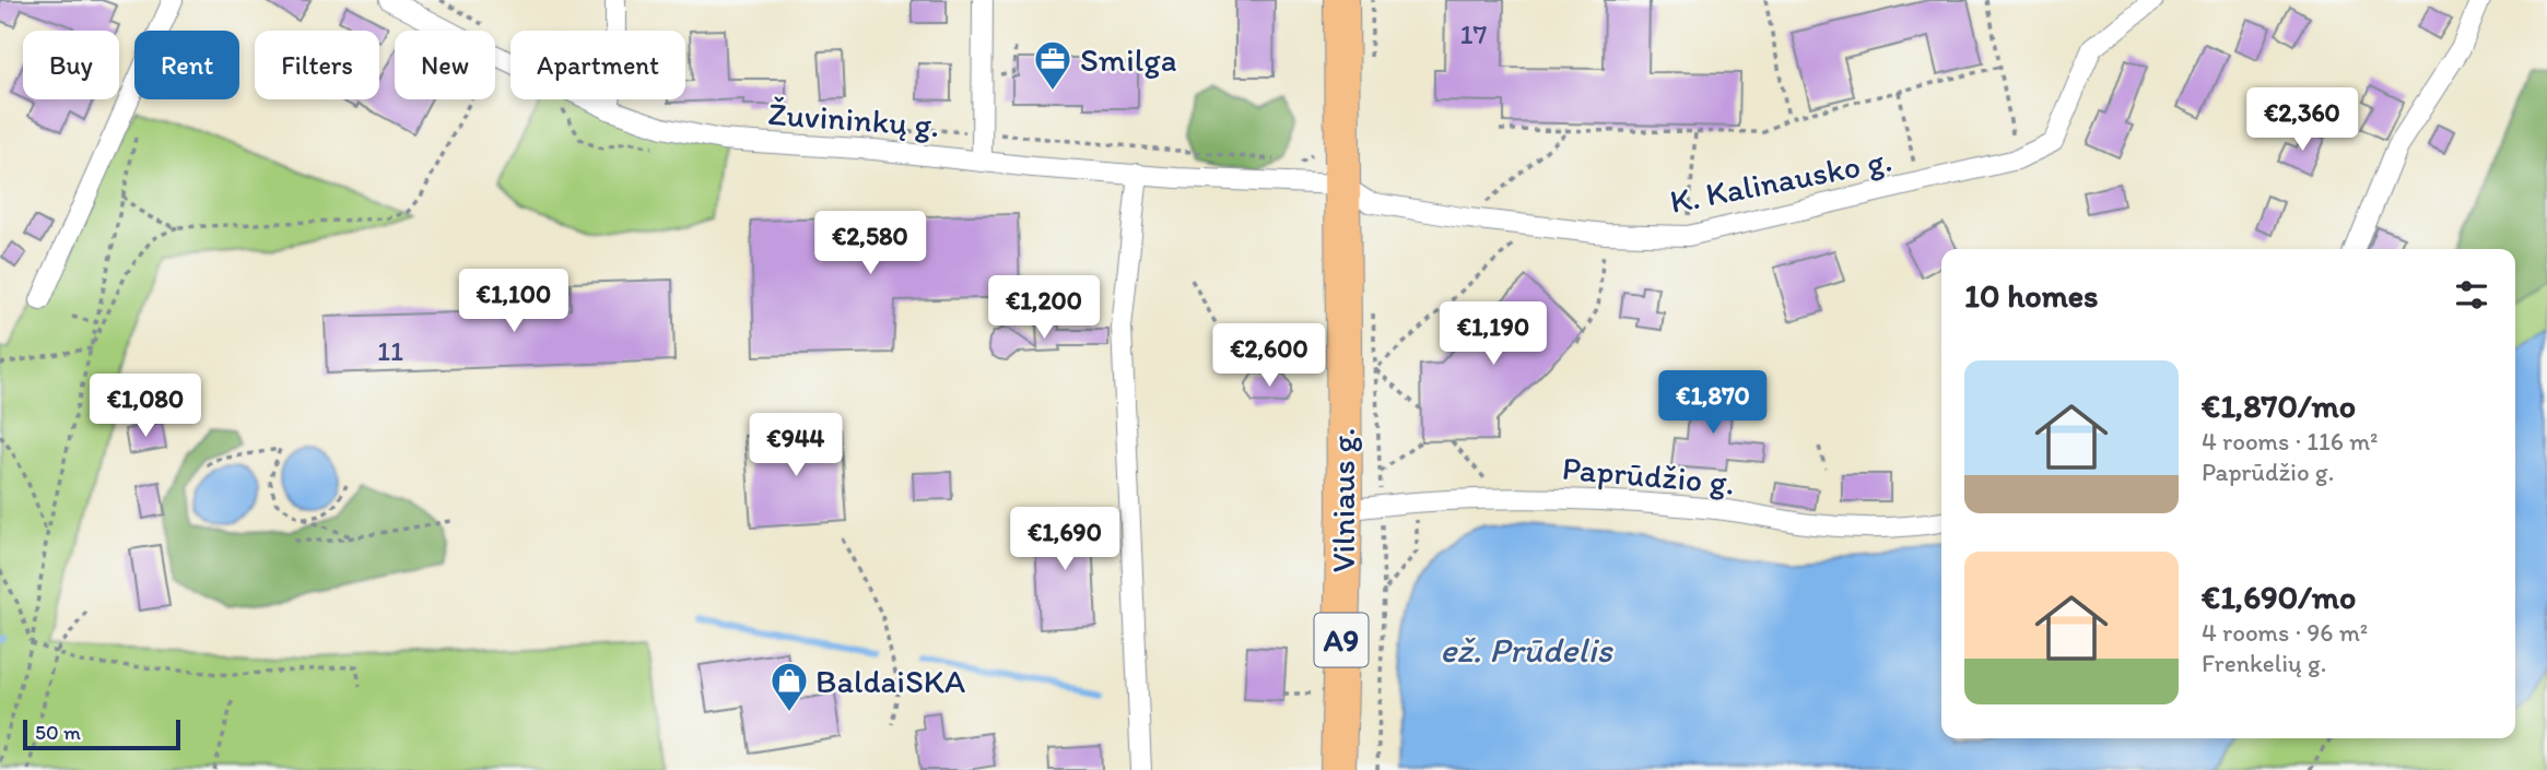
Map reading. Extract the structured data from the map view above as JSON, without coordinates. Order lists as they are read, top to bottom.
{
  "streets": {
    "highway": ["Vilniaus g.", "A9"],
    "street": ["Žuvininkų g.", "K. Kalinausko g.", "Paprūdžio g."]
  },
  "crossings": [
    ["Žuvininkų g.", "K. Kalinausko g."],
    ["Žuvininkų g.", "Vilniaus g."],
    ["K. Kalinausko g.", "Vilniaus g."],
    ["Paprūdžio g.", "Vilniaus g."]
  ],
  "water": ["ež. Prūdelis"],
  "places": {
    "office": ["Smilga"],
    "shop": ["BaldaiSKA"]
  },
  "house_numbers": ["17", "11"],
  "scale_bar": "50 m",
  "page": {
    "chip": [
      "Buy",
      "Rent",
      "Filters",
      "New",
      "Apartment"
    ],
    "price": [
      "€2,360",
      "€2,580",
      "€1,100",
      "€1,200",
      "€1,190",
      "€2,600",
      "€1,870",
      "€1,080",
      "€944",
      "€1,690"
    ],
    "heading": "10 homes",
    "list": [
      {
        "name": "€1,870/mo",
        "note": "4 rooms · 116 m² · Paprūdžio g."
      },
      {
        "name": "€1,690/mo",
        "note": "4 rooms · 96 m² · Frenkelių g."
      }
    ],
    "scale": "50 m"
  }
}
